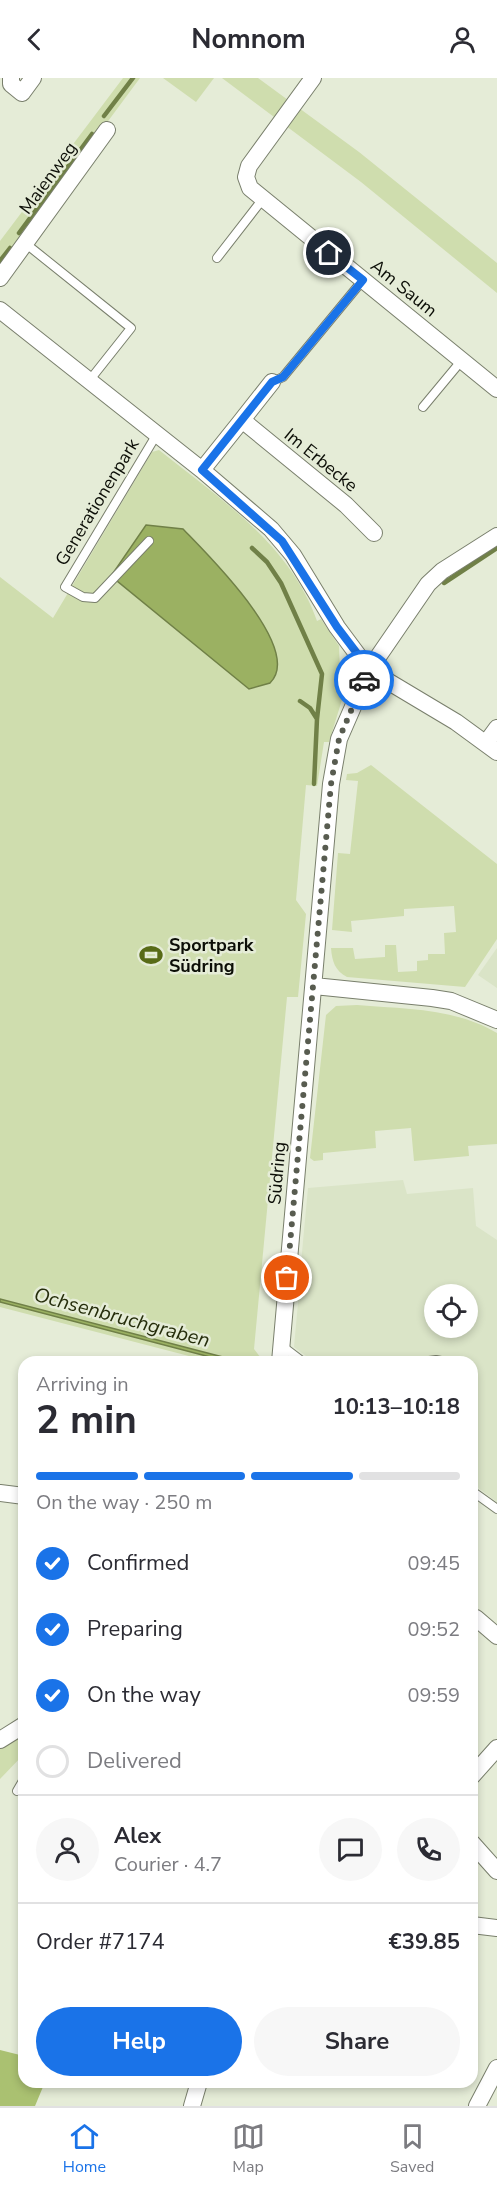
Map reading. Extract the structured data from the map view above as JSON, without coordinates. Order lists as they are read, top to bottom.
{
  "streets": {
    "street": [
      "Maienweg",
      "Am Saum",
      "Im Erbecke",
      "Südring"
    ],
    "lane": ["Generationenpark"]
  },
  "water": ["Ochsenbruchgraben"],
  "places": {
    "sports": ["Sportpark Südring"]
  },
  "page": {
    "header": "Nomnom",
    "heading": ["2 min", "Arriving in", "10:13–10:18"],
    "panel": [
      "Alex",
      "Courier · 4.7",
      "Order #7174",
      "€39.85"
    ],
    "bar": "On the way · 250 m",
    "list": [
      ["Confirmed", "09:45"],
      ["Preparing", "09:52"],
      ["On the way", "09:59"],
      "Delivered"
    ],
    "buttons": ["Help", "Share"],
    "tabs": ["Home", "Map", "Saved"]
  }
}
